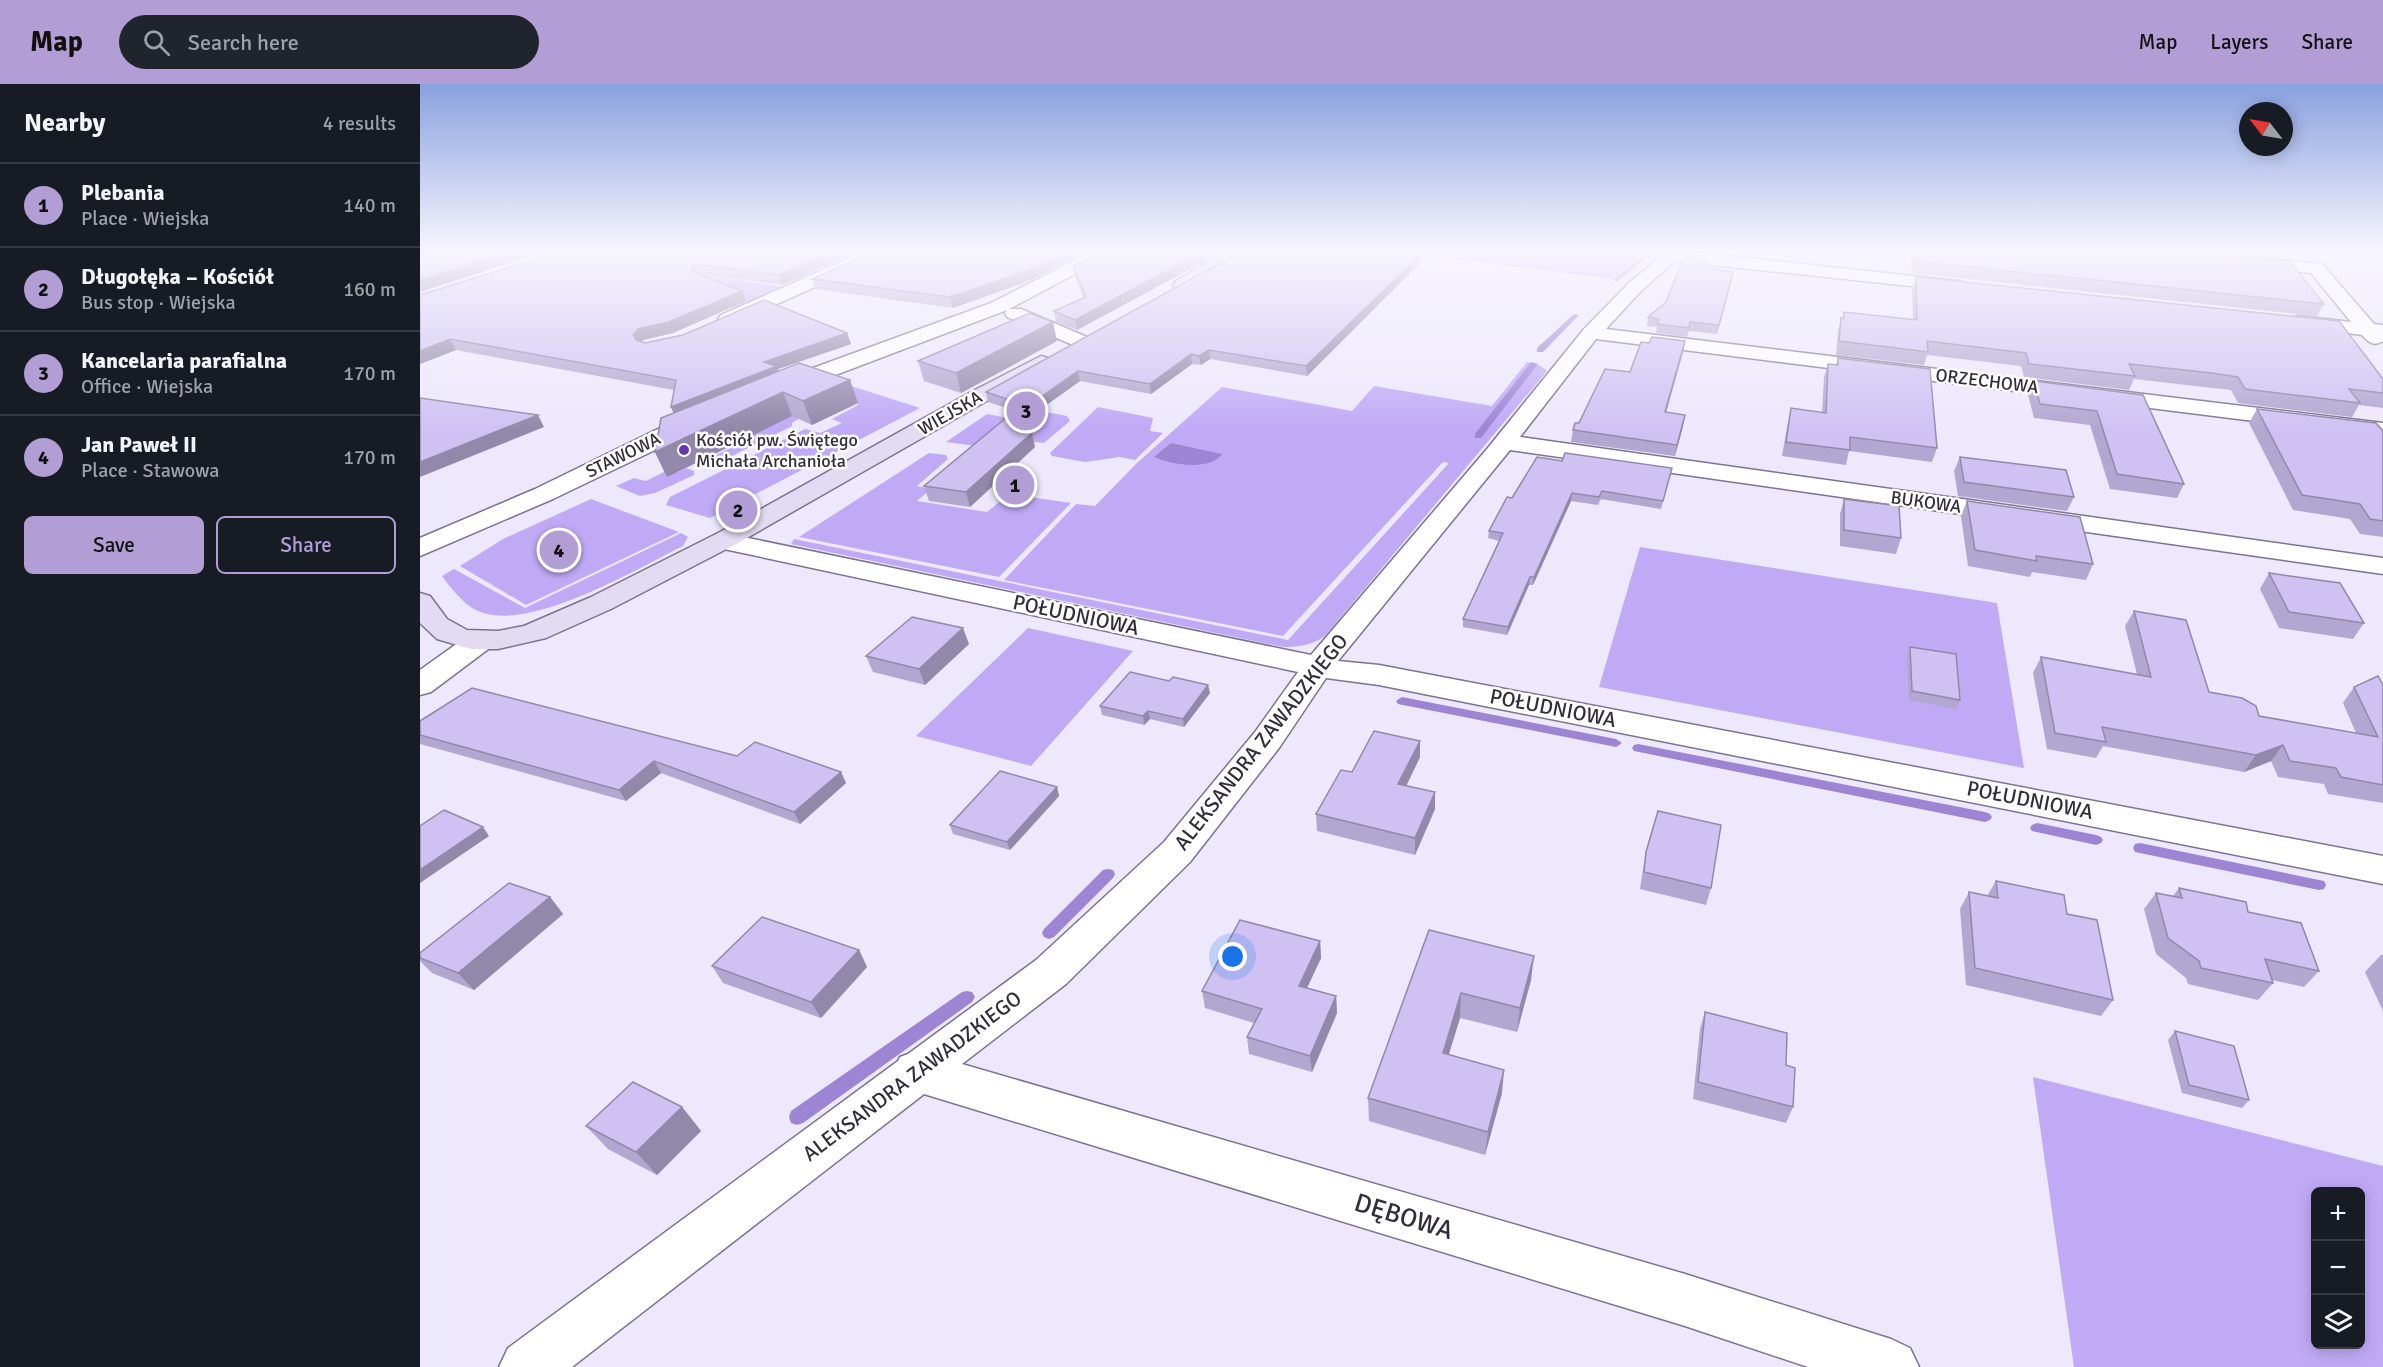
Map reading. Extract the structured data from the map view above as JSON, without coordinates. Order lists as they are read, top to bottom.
{
  "streets": {
    "street": [
      "ORZECHOWA",
      "WIEJSKA",
      "STAWOWA",
      "BUKOWA",
      "POŁUDNIOWA",
      "ALEKSANDRA ZAWADZKIEGO",
      "DĘBOWA"
    ]
  },
  "crossings": [
    ["ORZECHOWA", "ALEKSANDRA ZAWADZKIEGO"],
    ["WIEJSKA", "POŁUDNIOWA"],
    ["BUKOWA", "ALEKSANDRA ZAWADZKIEGO"],
    ["POŁUDNIOWA", "ALEKSANDRA ZAWADZKIEGO"],
    ["ALEKSANDRA ZAWADZKIEGO", "DĘBOWA"]
  ],
  "places": ["Kościół pw. Świętego Michała Archanioła"],
  "north": "top left",
  "page": {
    "header": "Map",
    "search": "Search here",
    "nav": ["Map", "Layers", "Share"],
    "heading": ["Nearby", "4 results"],
    "list": [
      {
        "mark": "1",
        "name": "Plebania",
        "note": "Place · Wiejska",
        "value": "140 m"
      },
      {
        "mark": "2",
        "name": "Długołęka – Kościół",
        "note": "Bus stop · Wiejska",
        "value": "160 m"
      },
      {
        "mark": "3",
        "name": "Kancelaria parafialna",
        "note": "Office · Wiejska",
        "value": "170 m"
      },
      {
        "mark": "4",
        "name": "Jan Paweł II",
        "note": "Place · Stawowa",
        "value": "170 m"
      }
    ],
    "pins": [
      "3",
      "1",
      "2",
      "4"
    ],
    "buttons": ["Save", "Share"],
    "map_buttons": ["+", "−"]
  }
}
